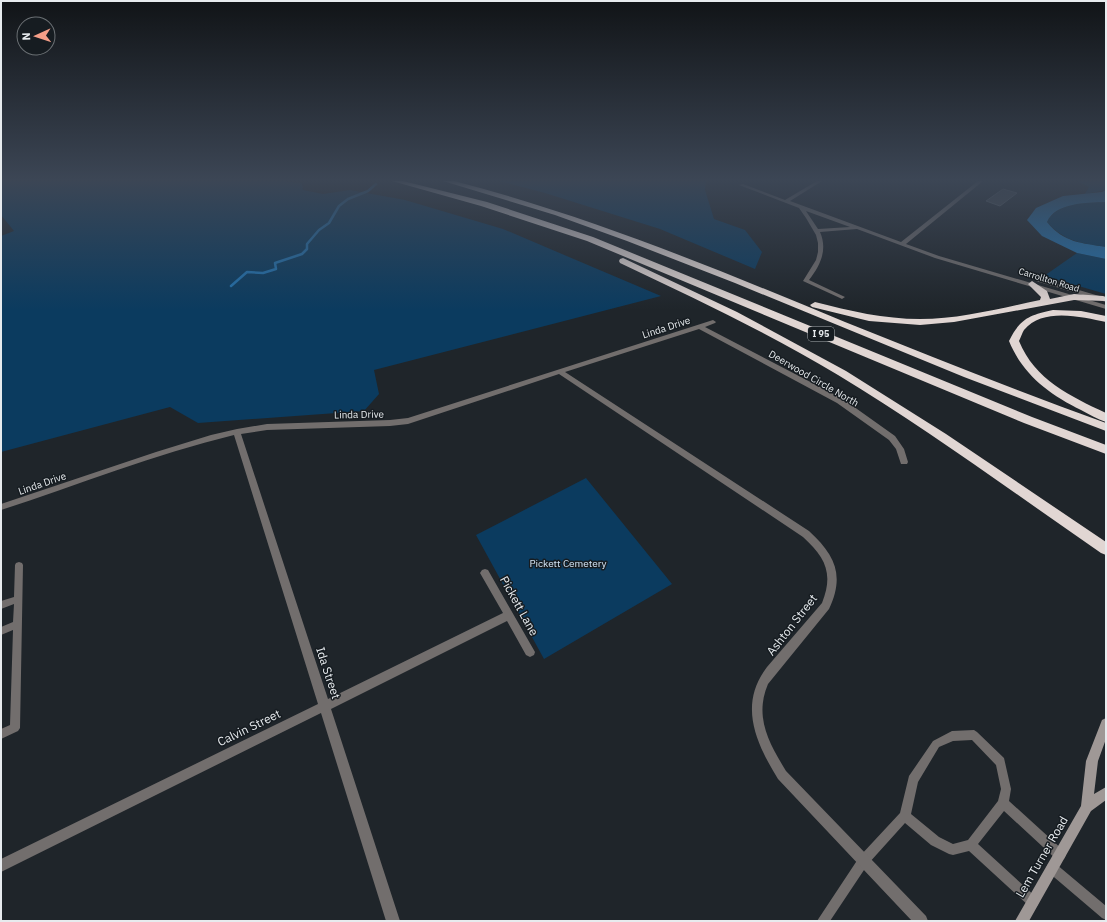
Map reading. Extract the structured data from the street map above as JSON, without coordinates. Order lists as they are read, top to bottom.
{
  "streets": {
    "highway": ["I 95"],
    "main road": ["Lem Turner Road"],
    "street": [
      "Carrollton Road",
      "Linda Drive",
      "Deerwood Circle North",
      "Pickett Lane",
      "Ashton Street",
      "Ida Street",
      "Calvin Street"
    ]
  },
  "crossings": [
    ["Linda Drive", "Deerwood Circle North"],
    ["Linda Drive", "Ashton Street"],
    ["Linda Drive", "Ida Street"],
    ["Pickett Lane", "Calvin Street"],
    ["Ida Street", "Calvin Street"]
  ],
  "parks": ["Pickett Cemetery"],
  "north": "left"
}
